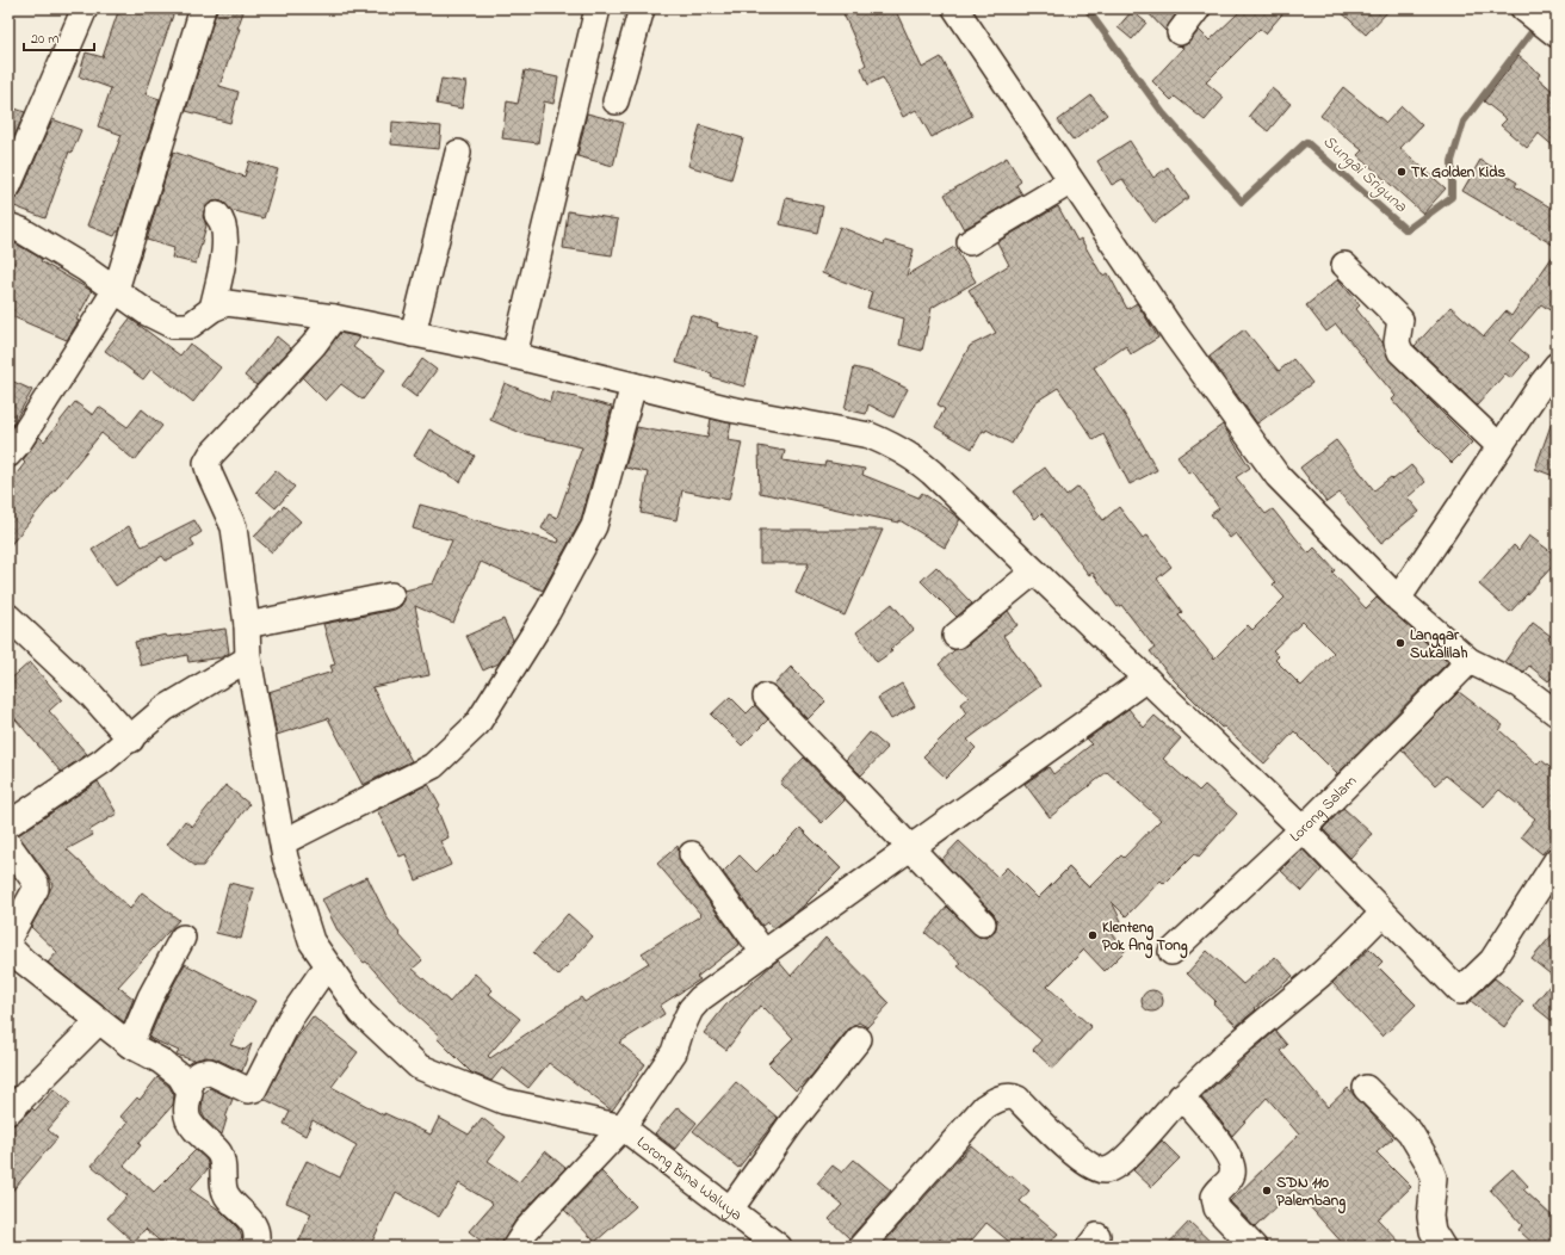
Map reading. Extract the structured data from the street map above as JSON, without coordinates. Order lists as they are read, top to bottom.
{
  "streets": {
    "street": ["Lorong Salam", "Lorong Bina Waluya"]
  },
  "water": ["Sungai Sriguna"],
  "places": [
    "TK Golden Kids",
    "Langgar Sukalilah",
    "Klenteng Pok Ang Tong",
    "SDN 110 Palembang"
  ],
  "scale_bar": "20 m"
}
